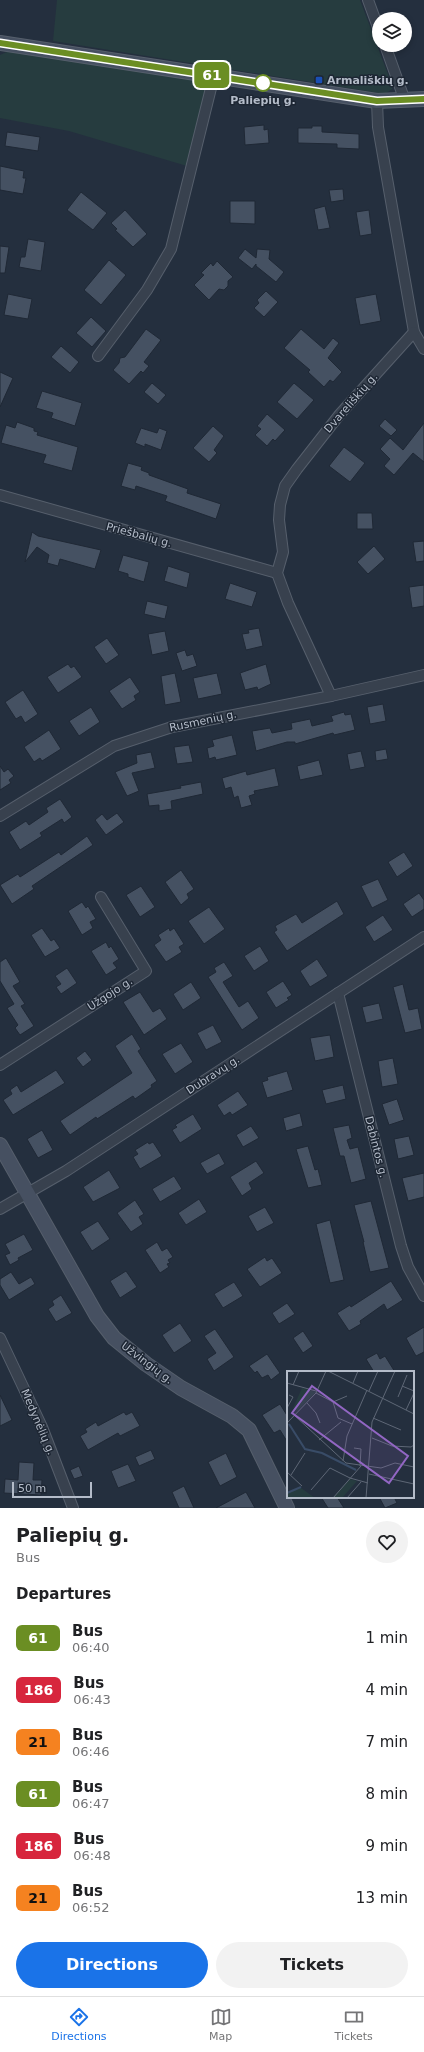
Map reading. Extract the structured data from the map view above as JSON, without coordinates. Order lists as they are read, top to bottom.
{
  "streets": {
    "street": [
      "Dvareliškių g.",
      "Priešbalių g.",
      "Rusmenių g.",
      "Užgojo g.",
      "Dubravų g.",
      "Dabintos g.",
      "Užvingių g.",
      "Medynėlių g."
    ]
  },
  "crossings": [
    ["Dvareliškių g.", "Priešbalių g."],
    ["Dubravų g.", "Dabintos g."],
    ["Dubravų g.", "Užvingių g."]
  ],
  "places": {
    "transit": ["Armališkių g."],
    "other": ["Paliepių g."]
  },
  "lines": ["bus line 61"],
  "scale_bar": "50 m",
  "page": {
    "on_map": "61",
    "scale": "50 m",
    "heading": [
      ["Paliepių g.", "Bus"],
      "Departures"
    ],
    "list": [
      {
        "mark": "61",
        "name": "Bus",
        "note": "06:40",
        "value": "1 min"
      },
      {
        "mark": "186",
        "name": "Bus",
        "note": "06:43",
        "value": "4 min"
      },
      {
        "mark": "21",
        "name": "Bus",
        "note": "06:46",
        "value": "7 min"
      },
      {
        "mark": "61",
        "name": "Bus",
        "note": "06:47",
        "value": "8 min"
      },
      {
        "mark": "186",
        "name": "Bus",
        "note": "06:48",
        "value": "9 min"
      },
      {
        "mark": "21",
        "name": "Bus",
        "note": "06:52",
        "value": "13 min"
      }
    ],
    "buttons": ["Directions", "Tickets"],
    "tabs": ["Directions", "Map", "Tickets"]
  }
}
